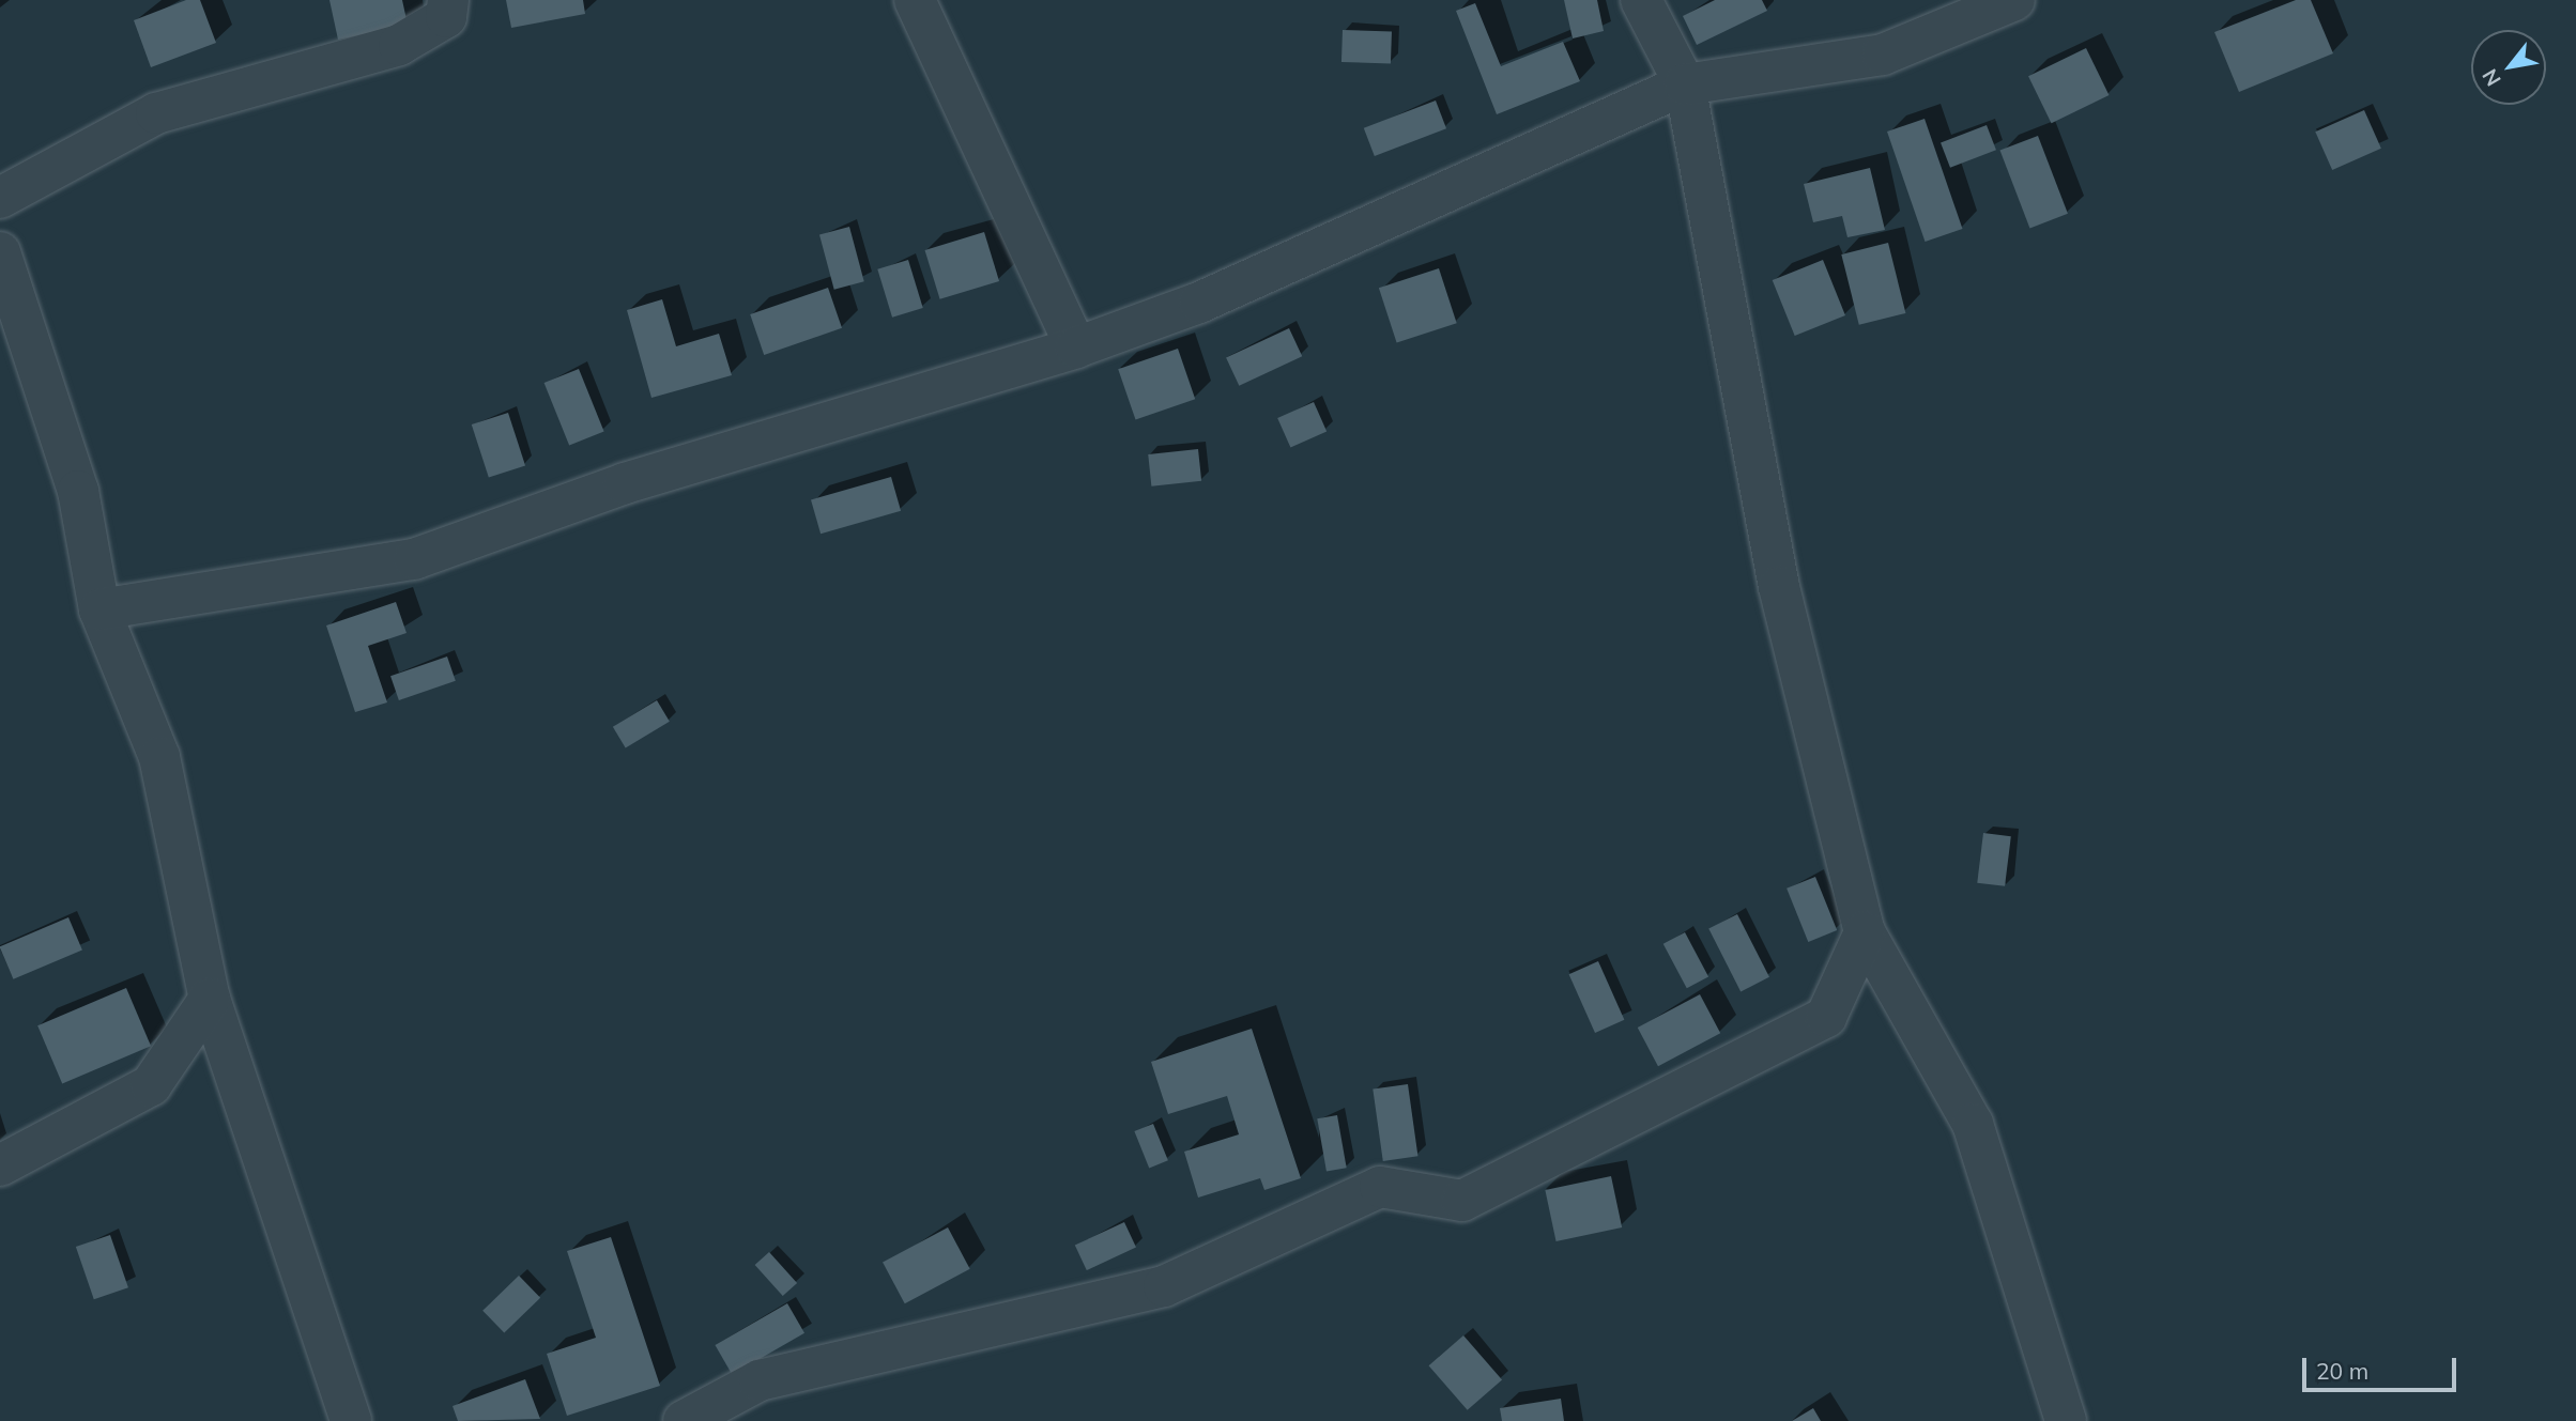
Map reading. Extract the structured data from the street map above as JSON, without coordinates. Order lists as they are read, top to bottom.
{
  "scale_bar": "20 m",
  "north": "bottom left"
}
